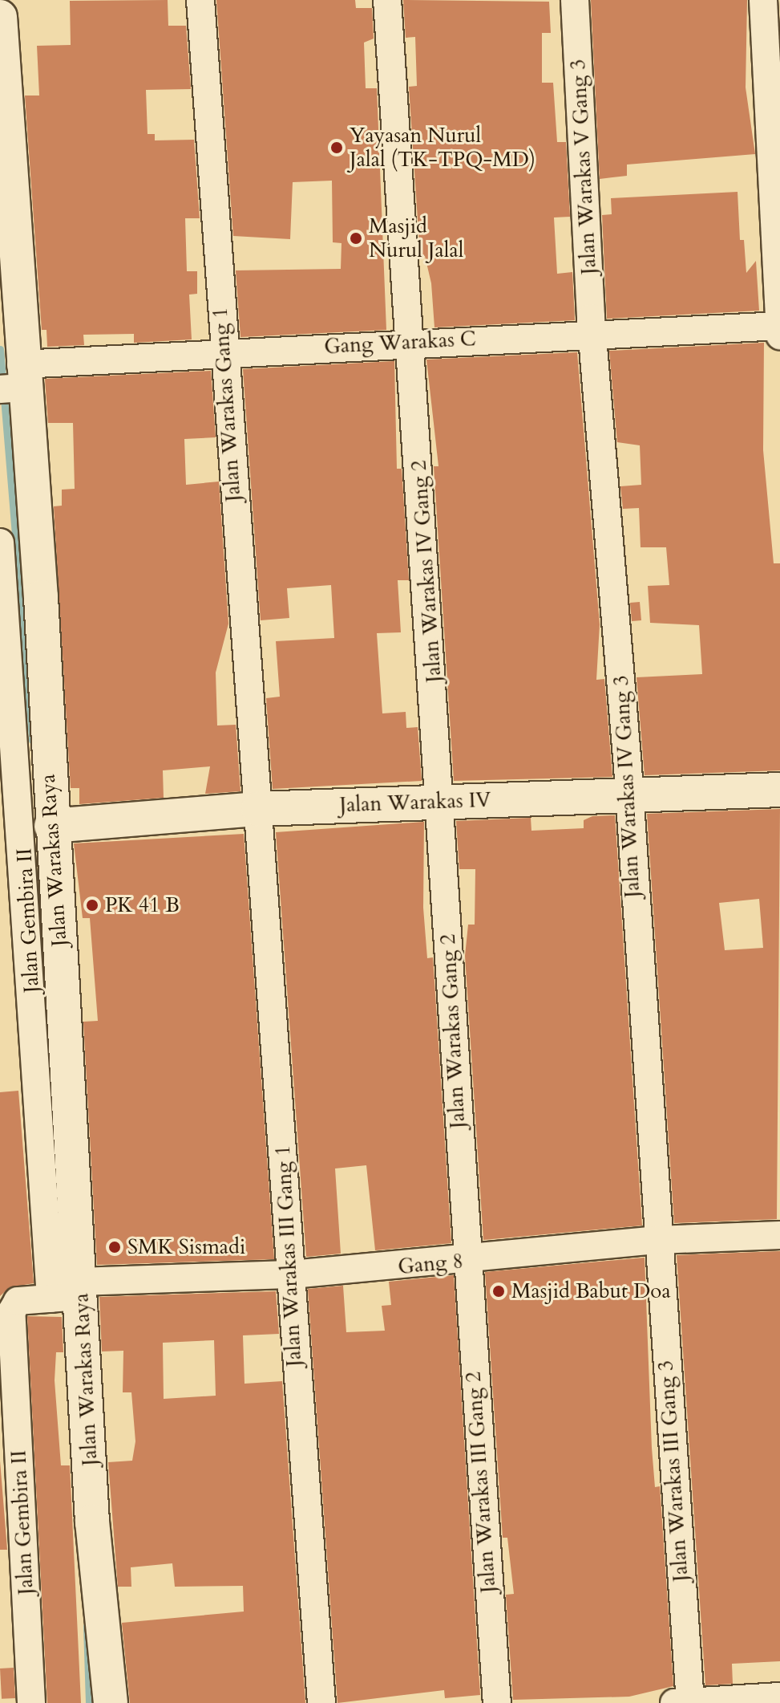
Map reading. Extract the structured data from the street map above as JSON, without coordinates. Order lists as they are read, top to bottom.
{
  "streets": {
    "street": [
      "Jalan Warakas V Gang 3",
      "Gang Warakas C",
      "Jalan Warakas Gang 1",
      "Jalan Warakas IV Gang 2",
      "Jalan Warakas IV Gang 3",
      "Jalan Warakas IV",
      "Jalan Warakas Raya",
      "Jalan Gembira II",
      "Jalan Warakas Gang 2",
      "Jalan Warakas III Gang 1",
      "Gang 8",
      "Jalan Warakas III Gang 3",
      "Jalan Warakas III Gang 2"
    ]
  },
  "crossings": [
    ["Jalan Warakas V Gang 3", "Gang Warakas C"],
    ["Jalan Warakas V Gang 3", "Jalan Warakas IV Gang 3"],
    ["Gang Warakas C", "Jalan Warakas Gang 1"],
    ["Gang Warakas C", "Jalan Warakas IV Gang 2"],
    ["Gang Warakas C", "Jalan Warakas IV Gang 3"],
    ["Gang Warakas C", "Jalan Warakas Raya"],
    ["Jalan Warakas Gang 1", "Jalan Warakas IV"],
    ["Jalan Warakas Gang 1", "Jalan Warakas III Gang 1"],
    ["Jalan Warakas IV Gang 2", "Jalan Warakas IV"],
    ["Jalan Warakas IV Gang 2", "Jalan Warakas Gang 2"],
    ["Jalan Warakas IV Gang 3", "Jalan Warakas IV"],
    ["Jalan Warakas IV Gang 3", "Gang 8"],
    ["Jalan Warakas IV Gang 3", "Jalan Warakas III Gang 3"],
    ["Jalan Warakas IV", "Jalan Warakas Raya"],
    ["Jalan Warakas IV", "Jalan Warakas Gang 2"],
    ["Jalan Warakas IV", "Jalan Warakas III Gang 1"],
    ["Jalan Warakas Raya", "Jalan Gembira II"],
    ["Jalan Warakas Raya", "Gang 8"],
    ["Jalan Gembira II", "Gang 8"],
    ["Jalan Warakas Gang 2", "Gang 8"],
    ["Jalan Warakas Gang 2", "Jalan Warakas III Gang 2"],
    ["Jalan Warakas III Gang 1", "Gang 8"],
    ["Gang 8", "Jalan Warakas III Gang 3"],
    ["Gang 8", "Jalan Warakas III Gang 2"]
  ],
  "places": [
    "Yayasan Nurul Jalal (TK-TPQ-MD)",
    "Masjid Nurul Jalal",
    "PK 41 B",
    "SMK Sismadi",
    "Masjid Babut Doa"
  ]
}
